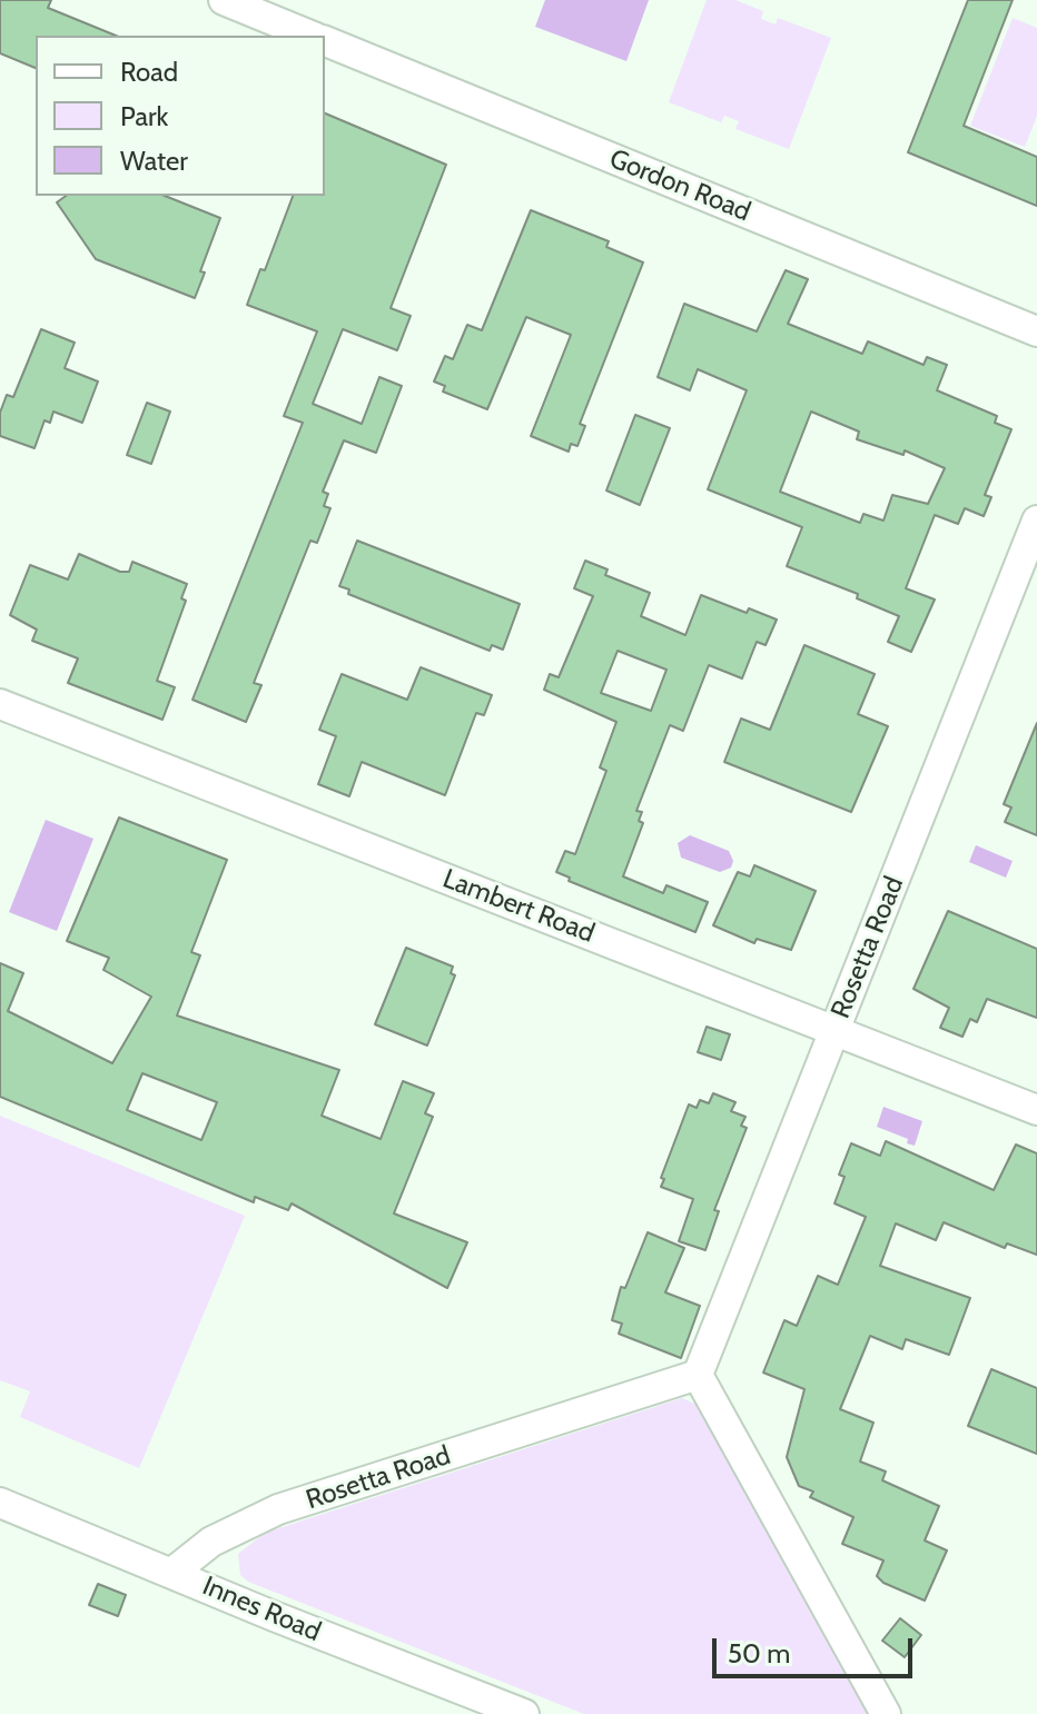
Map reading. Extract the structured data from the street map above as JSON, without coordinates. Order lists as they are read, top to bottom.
{
  "streets": {
    "street": [
      "Gordon Road",
      "Lambert Road",
      "Rosetta Road",
      "Innes Road"
    ]
  },
  "crossings": [
    ["Lambert Road", "Rosetta Road"],
    ["Rosetta Road", "Innes Road"]
  ],
  "legend": ["Road", "Park", "Water"],
  "scale_bar": "50 m"
}
